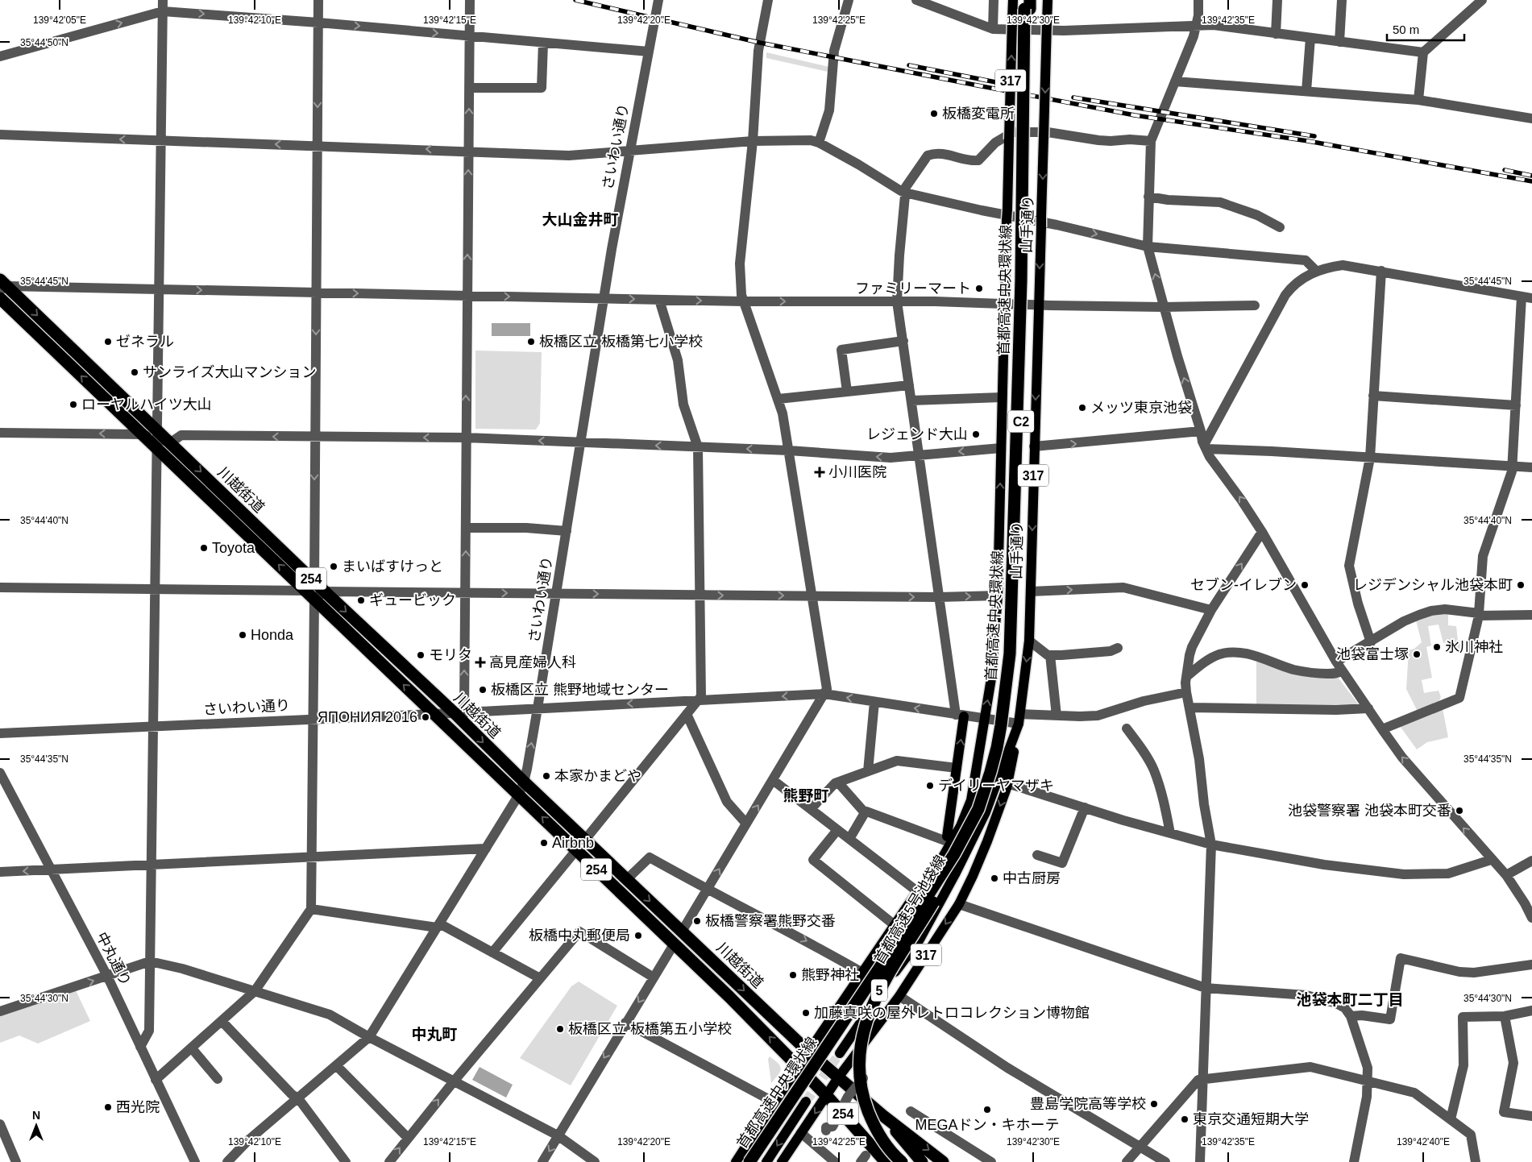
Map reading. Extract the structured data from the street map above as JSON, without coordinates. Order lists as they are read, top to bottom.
{
  "streets": {
    "highway": [
      "首都高速中央環状線",
      "C2",
      "川越街道",
      "254",
      "首都高速5号池袋線",
      "5"
    ],
    "main road": ["317", "山手通り"],
    "street": ["さいわい通り", "中丸通り"]
  },
  "crossings": [
    ["317", "山手通り"],
    ["317", "川越街道"],
    ["さいわい通り", "川越街道"],
    ["首都高速中央環状線", "首都高速5号池袋線"]
  ],
  "districts": [
    "大山金井町",
    "熊野町",
    "池袋本町二丁目",
    "中丸町"
  ],
  "places": {
    "other": [
      "板橋変電所",
      "ファミリーマート",
      "ゼネラル",
      "板橋区立 板橋第七小学校",
      "サンライズ大山マンション",
      "ローヤルハイツ大山",
      "メッツ東京池袋",
      "レジェンド大山",
      "Toyota",
      "まいばすけっと",
      "セブン-イレブン",
      "レジデンシャル池袋本町",
      "ギュービック",
      "Honda",
      "氷川神社",
      "池袋富士塚",
      "モリタ",
      "板橋区立 熊野地域センター",
      "ЯПОНИЯ 2016",
      "本家かまどや",
      "デイリーヤマザキ",
      "池袋警察署 池袋本町交番",
      "Airbnb",
      "中古厨房",
      "板橋警察署熊野交番",
      "板橋中丸郵便局",
      "熊野神社",
      "加藤真咲の屋外レトロコレクション博物館",
      "板橋区立 板橋第五小学校",
      "豊島学院高等学校",
      "西光院",
      "MEGAドン・キホーテ",
      "東京交通短期大学"
    ],
    "health": ["小川医院", "高見産婦人科"]
  },
  "scale_bar": "50 m",
  "north": "top",
  "coordinates": [
    "139°42'05\"E",
    "139°42'10\"E",
    "139°42'15\"E",
    "139°42'20\"E",
    "139°42'25\"E",
    "139°42'30\"E",
    "139°42'35\"E",
    "35°44'50\"N",
    "35°44'45\"N",
    "35°44'40\"N",
    "35°44'35\"N",
    "35°44'30\"N",
    "139°42'40\"E"
  ]
}
